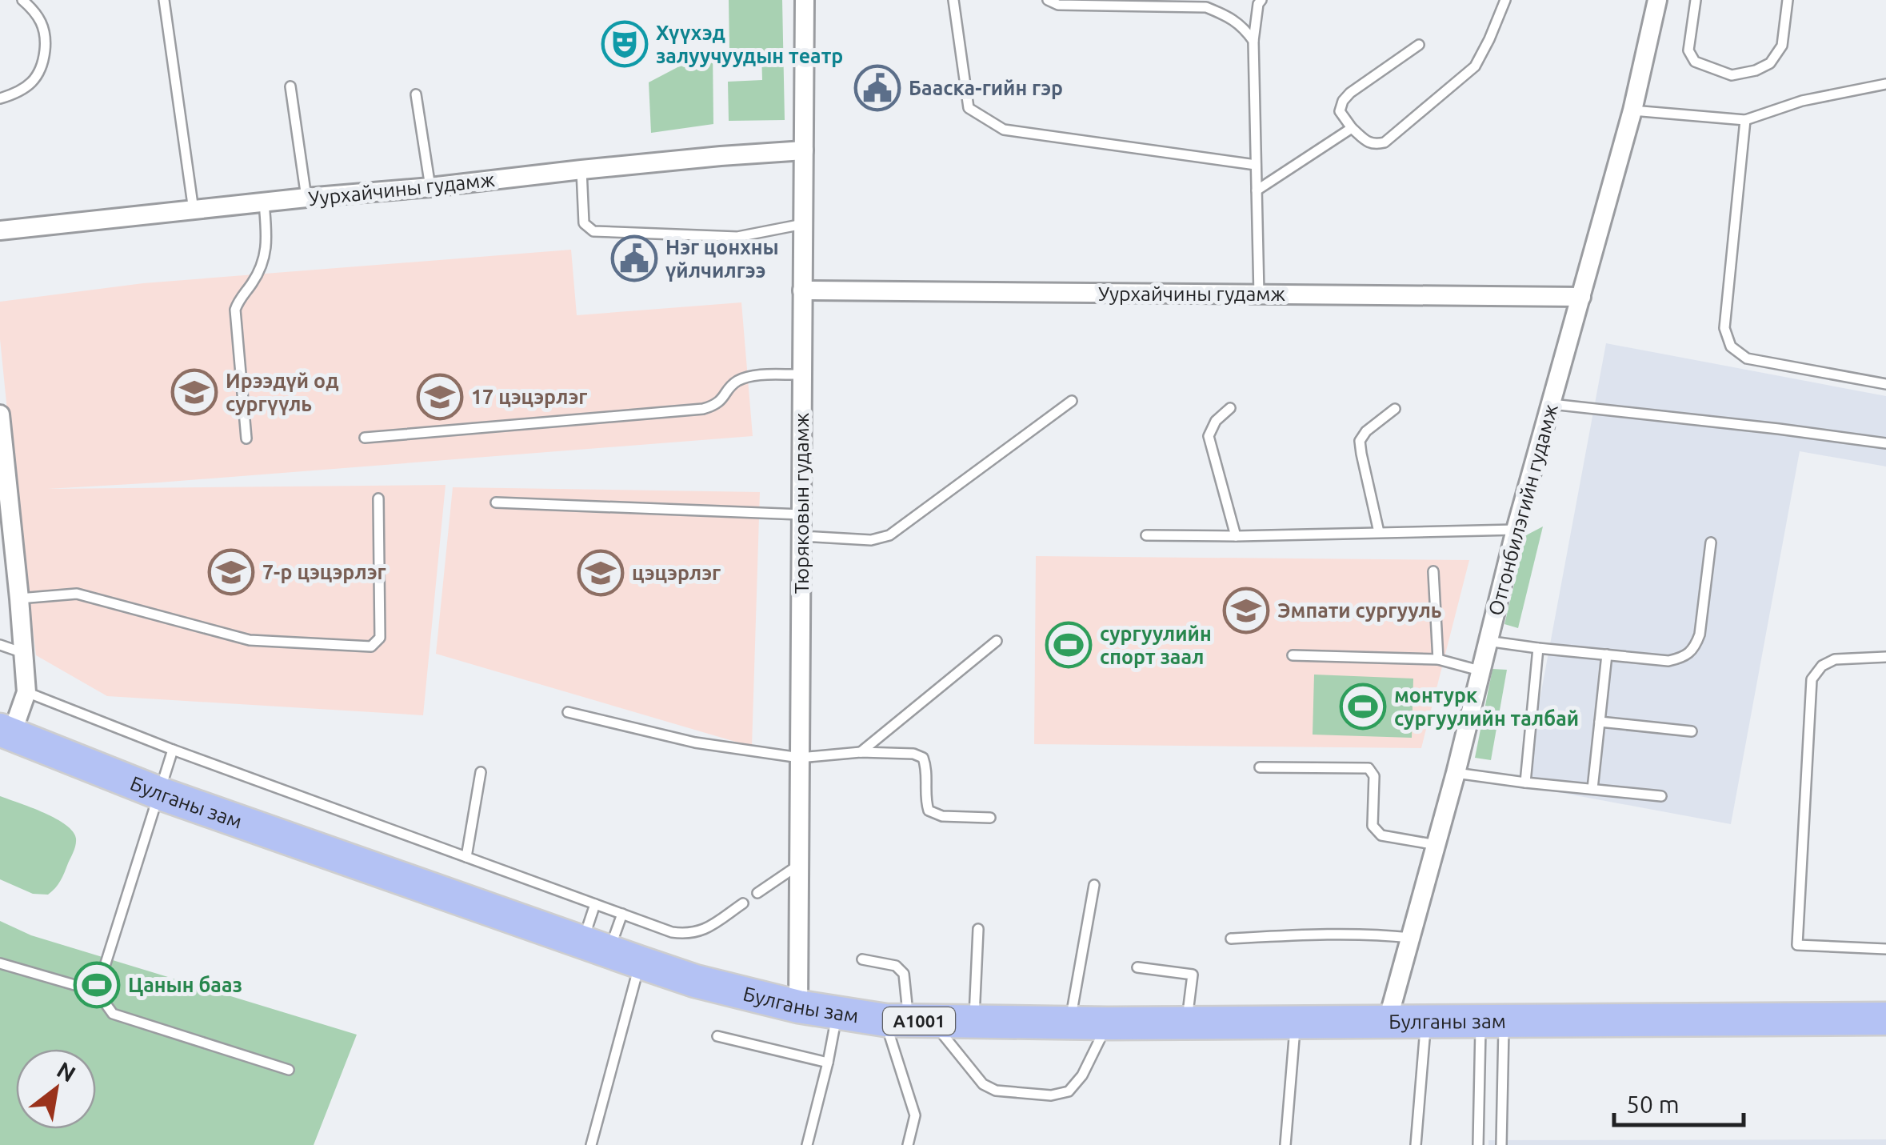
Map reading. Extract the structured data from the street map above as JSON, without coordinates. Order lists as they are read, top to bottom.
{
  "streets": {
    "highway": ["Булганы зам", "A1001"],
    "street": ["Уурхайчины гудамж", "Тюряковын гудамж", "Отгонбилэгийн гудамж"]
  },
  "crossings": [
    ["Уурхайчины гудамж", "Тюряковын гудамж"],
    ["Уурхайчины гудамж", "Отгонбилэгийн гудамж"],
    ["Тюряковын гудамж", "Булганы зам"],
    ["Отгонбилэгийн гудамж", "Булганы зам"]
  ],
  "places": {
    "theatre": ["Хүүхэд залуучуудын театр"],
    "public building": ["Бааска-гийн гэр", "Нэг цонхны үйлчилгээ"],
    "school or university": [
      "Ирээдүй од сургүүль",
      "17 цэцэрлэг",
      "7-р цэцэрлэг",
      "цэцэрлэг",
      "Эмпати сургууль"
    ],
    "sports": ["сургуулийн спорт заал", "монтурк сургуулийн талбай", "Цанын бааз"]
  },
  "scale_bar": "50 m",
  "north": "top right"
}
